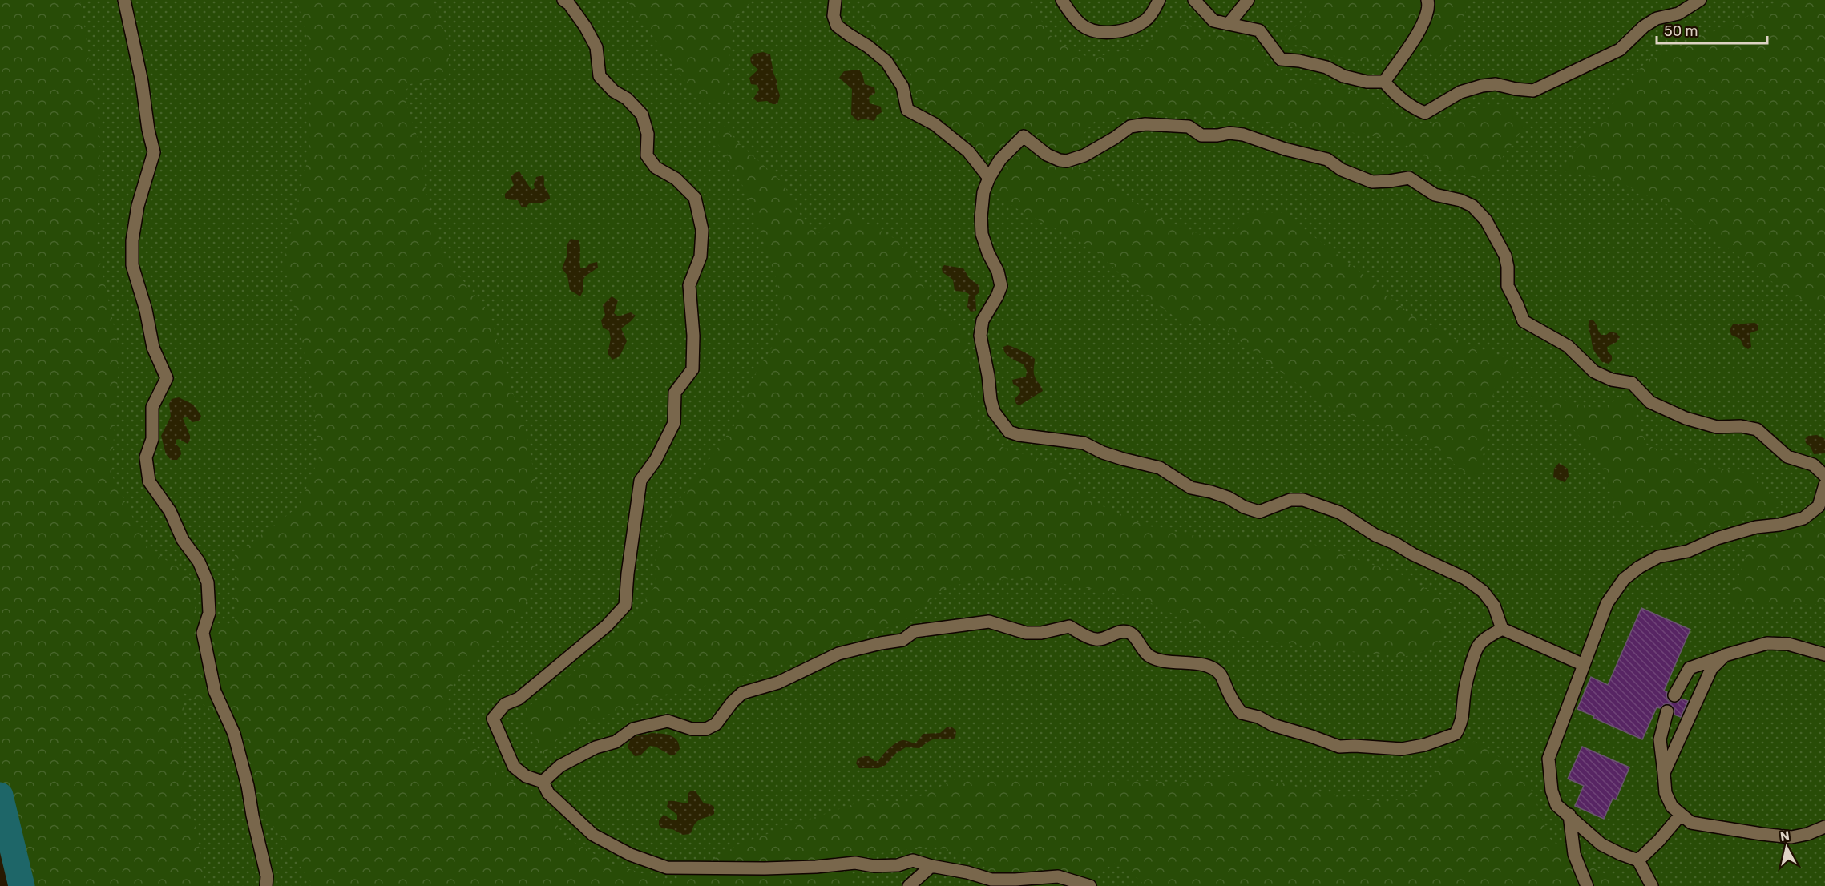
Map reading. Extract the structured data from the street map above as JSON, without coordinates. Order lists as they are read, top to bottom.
{
  "scale_bar": "50 m",
  "north": "top"
}
